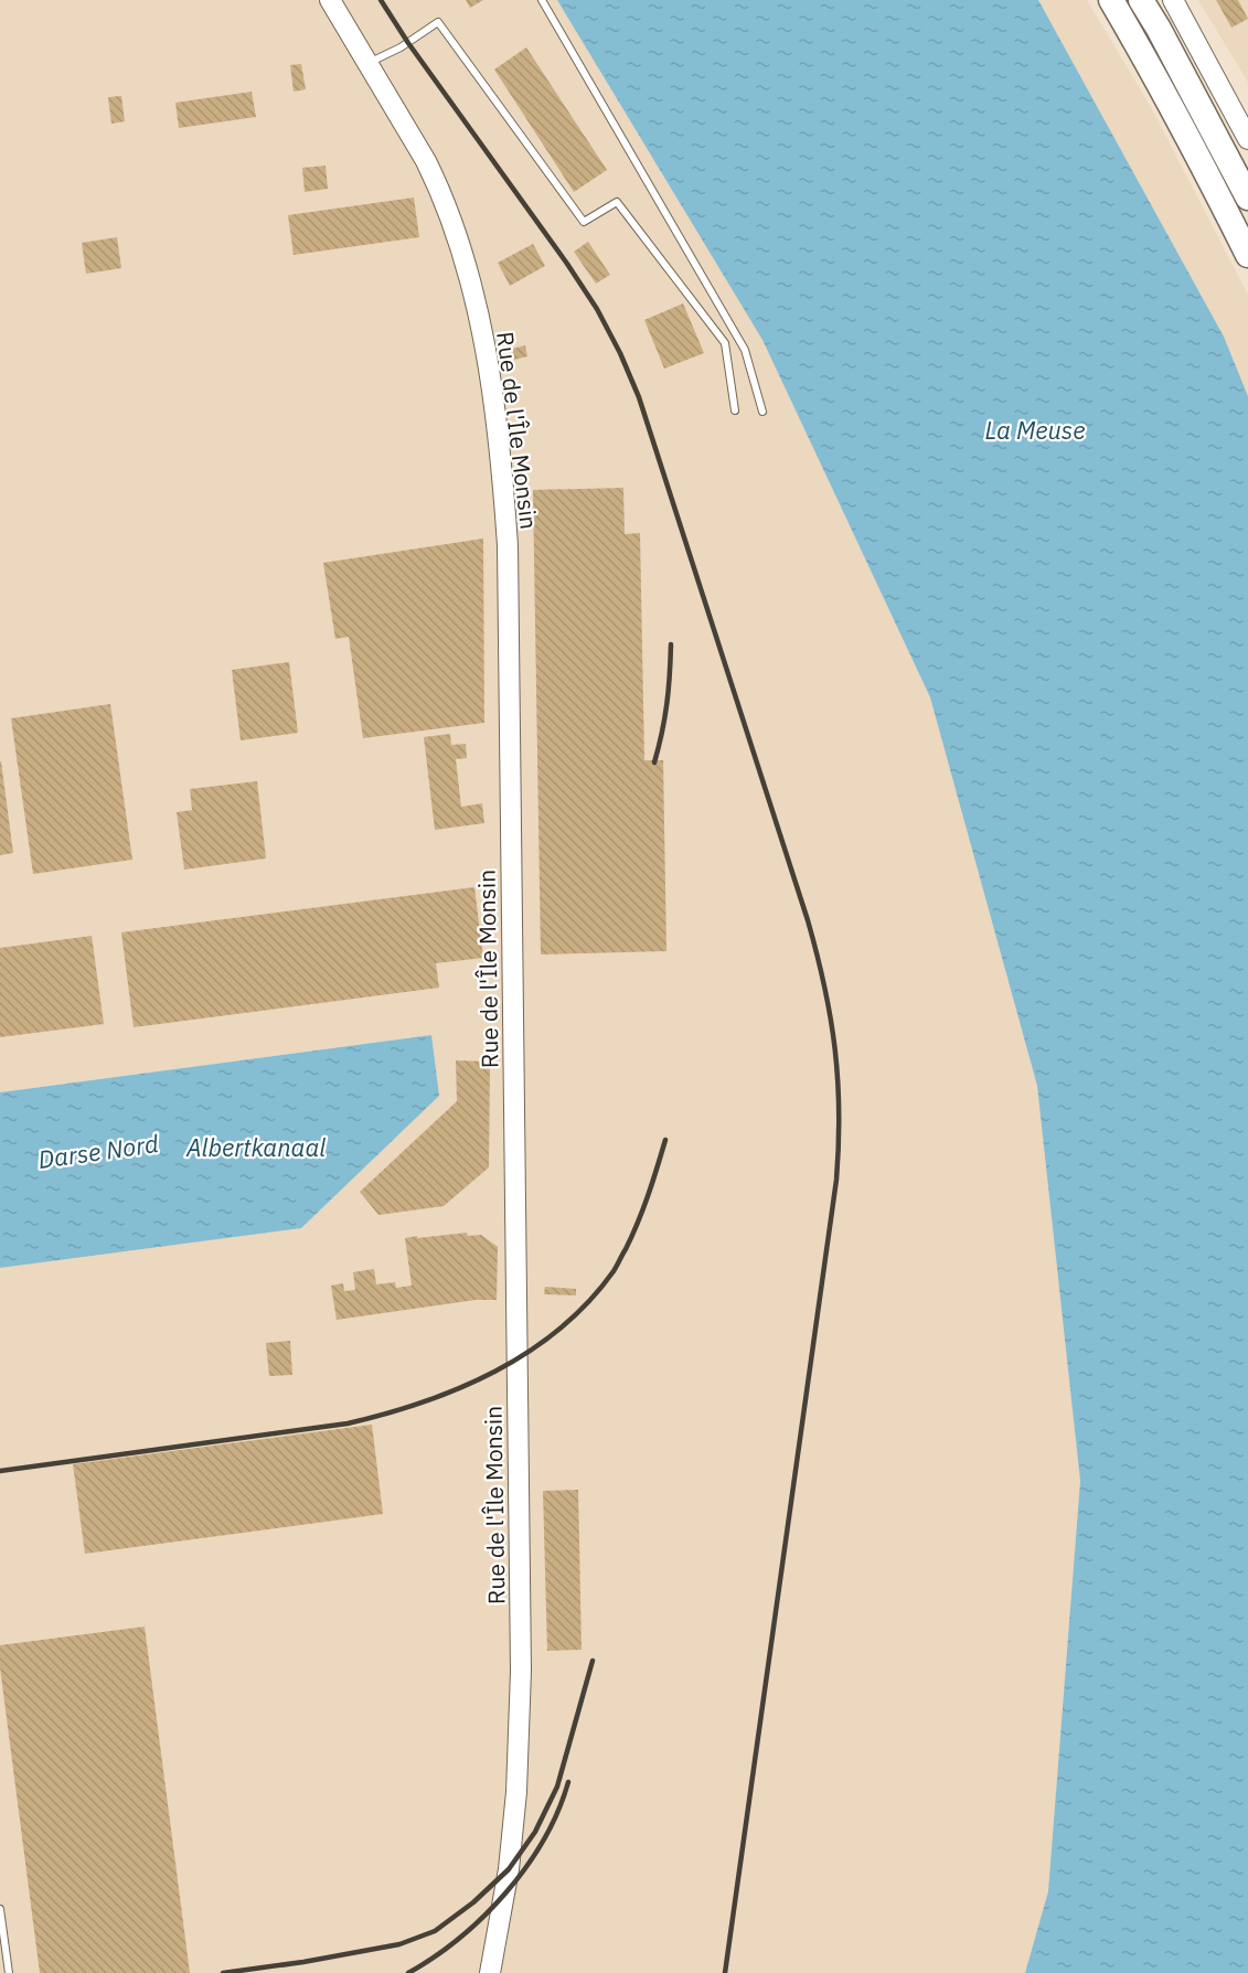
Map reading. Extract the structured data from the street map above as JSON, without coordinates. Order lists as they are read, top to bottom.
{
  "streets": {
    "street": ["Rue de l'Île Monsin"]
  },
  "water": ["La Meuse", "Albertkanaal", "Darse Nord"]
}
